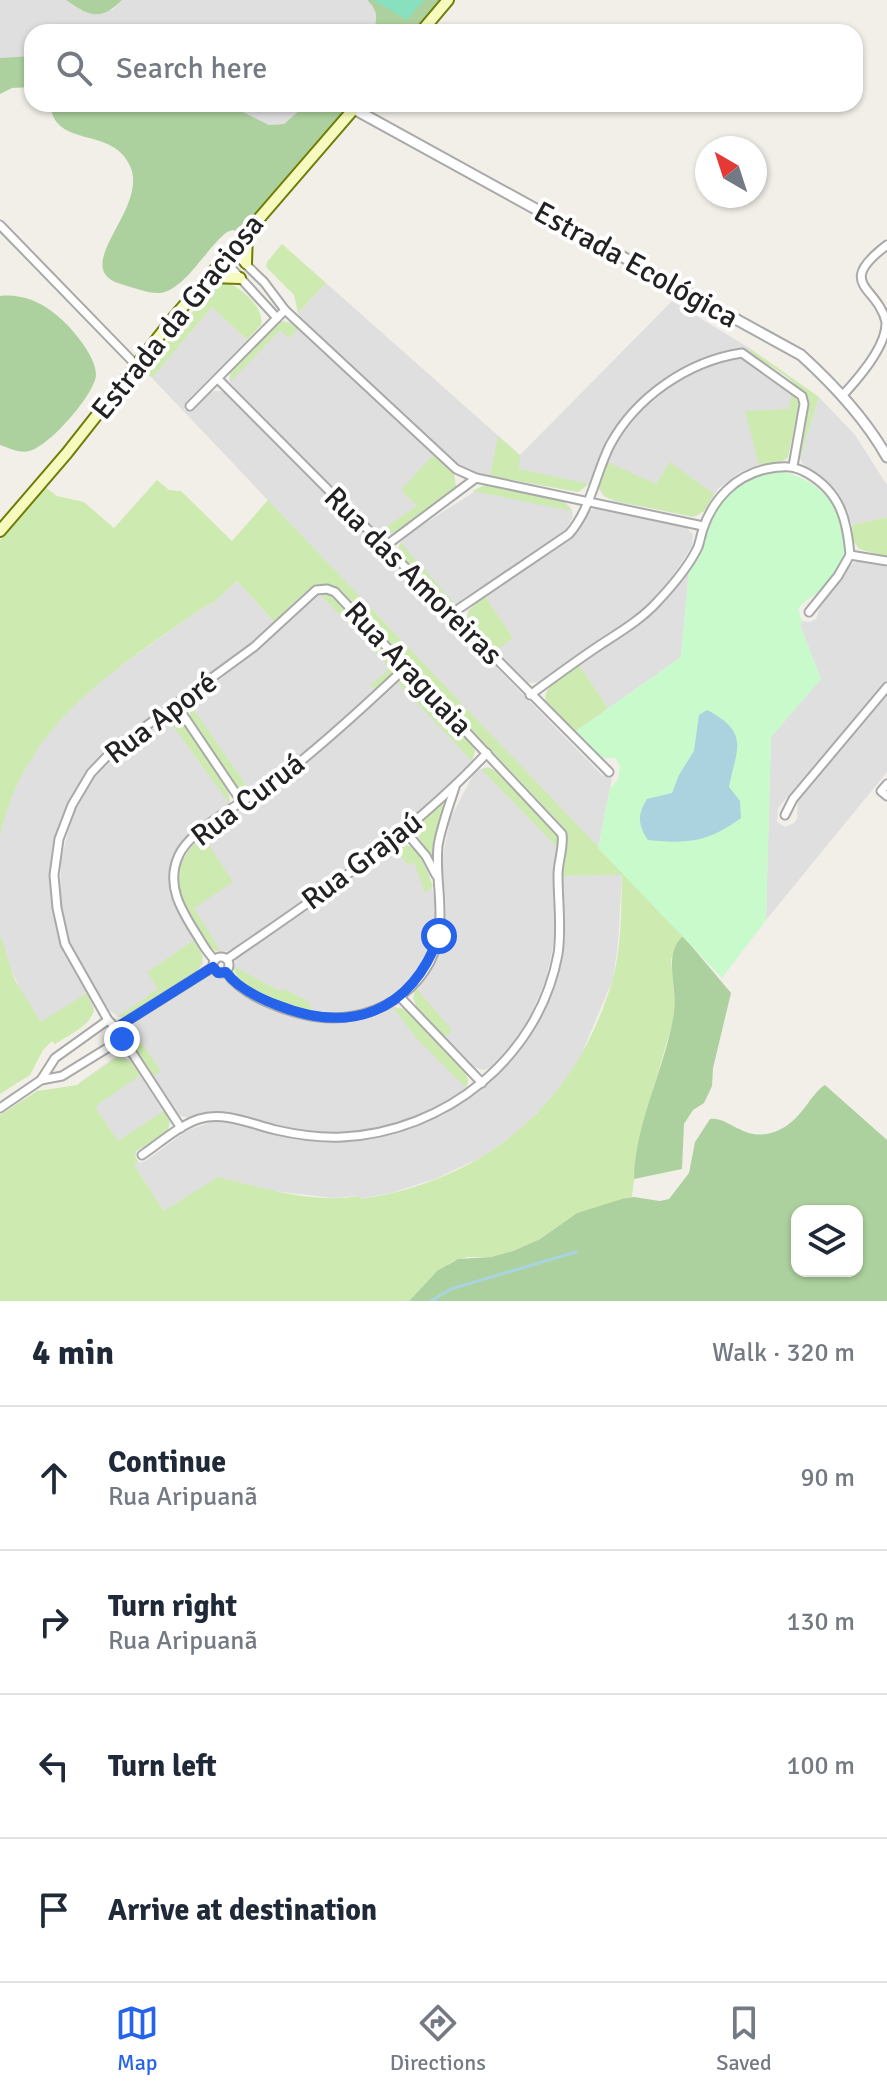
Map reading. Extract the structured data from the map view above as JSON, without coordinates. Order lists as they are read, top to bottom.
{
  "streets": {
    "main road": ["Estrada da Graciosa"],
    "street": [
      "Estrada Ecológica",
      "Rua das Amoreiras",
      "Rua Araguaia",
      "Rua Aporé",
      "Rua Curuá",
      "Rua Grajaú"
    ]
  },
  "crossings": [
    ["Rua Araguaia", "Rua Aporé"],
    ["Rua Araguaia", "Rua Curuá"],
    ["Rua Araguaia", "Rua Grajaú"],
    ["Rua Curuá", "Rua Grajaú"]
  ],
  "north": "top left",
  "page": {
    "search": "Search here",
    "heading": ["4 min", "Walk · 320 m"],
    "list": [
      ["Continue", "Rua Aripuanã", "90 m"],
      ["Turn right", "Rua Aripuanã", "130 m"],
      ["Turn left", "100 m"],
      "Arrive at destination"
    ],
    "nav": ["Map", "Directions", "Saved"]
  }
}
